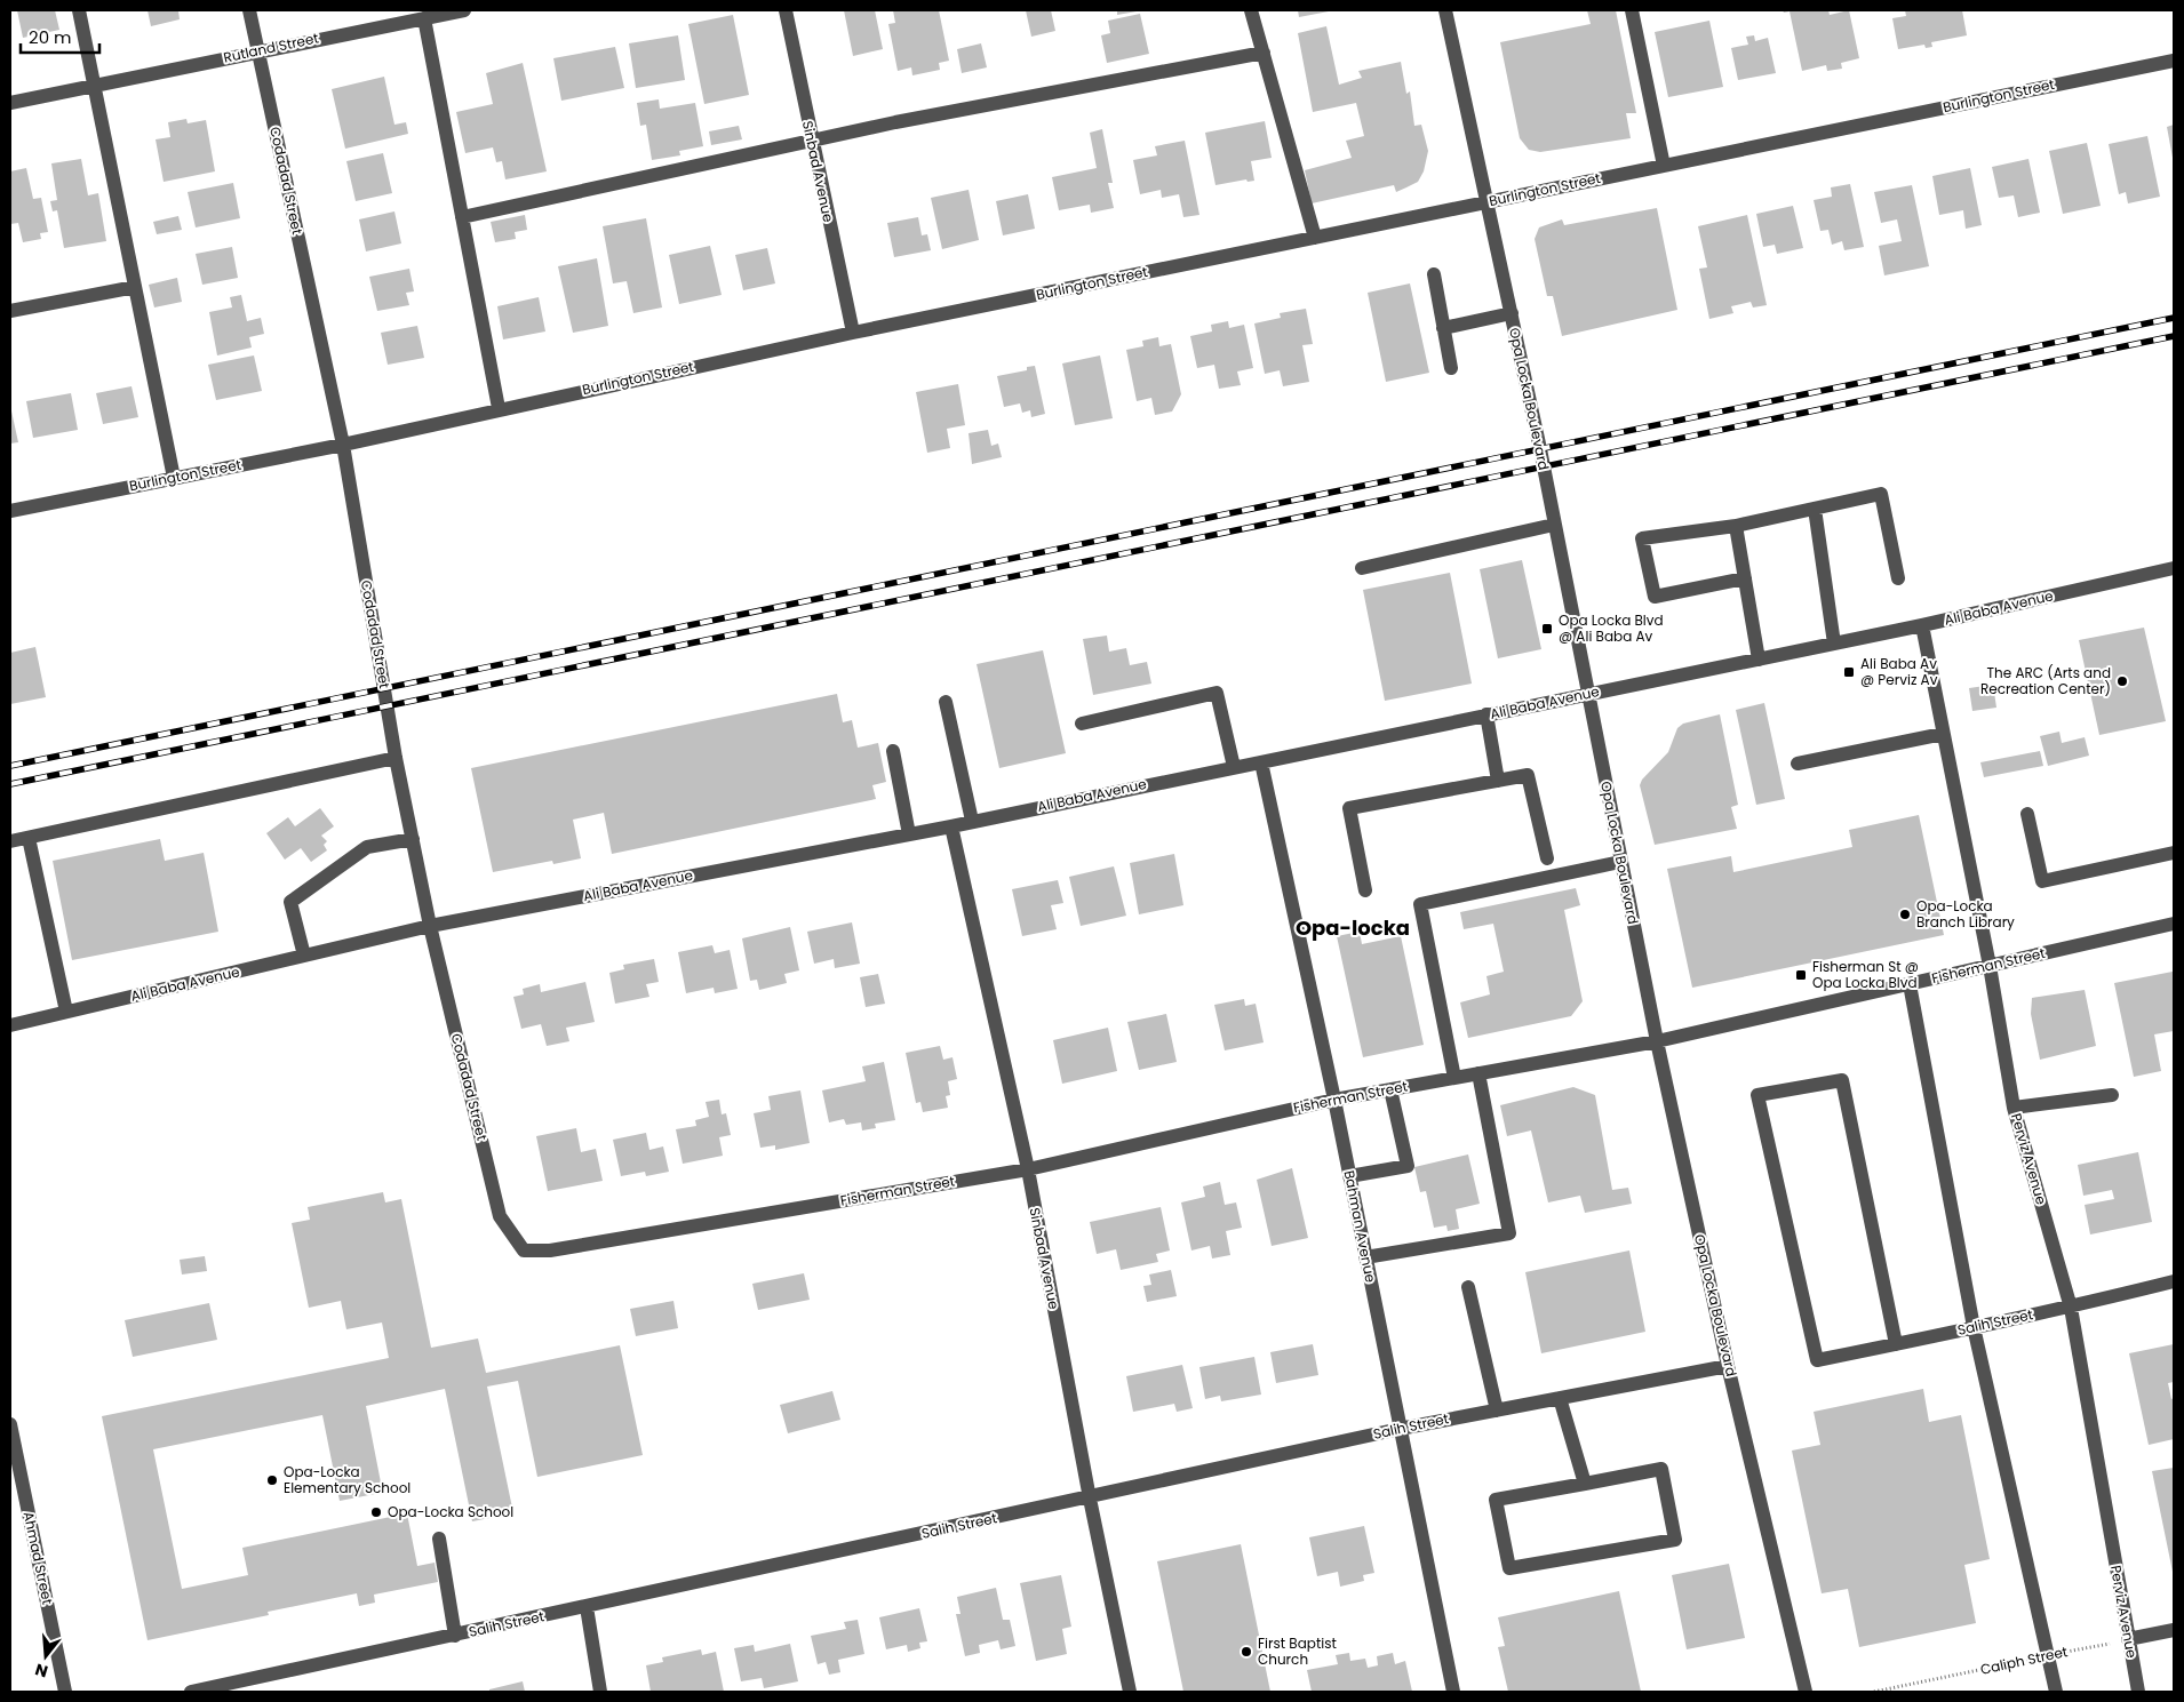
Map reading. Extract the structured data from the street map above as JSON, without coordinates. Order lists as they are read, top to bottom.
{
  "streets": {
    "street": [
      "Rutland Street",
      "Burlington Street",
      "Sinbad Avenue",
      "Codadad Street",
      "Opa Locka Boulevard",
      "Ali Baba Avenue",
      "Fisherman Street",
      "Perviz Avenue",
      "Bahman Avenue",
      "Salih Street",
      "Ahmad Street"
    ],
    "path": ["Caliph Street"]
  },
  "crossings": [
    ["Rutland Street", "Codadad Street"],
    ["Burlington Street", "Sinbad Avenue"],
    ["Burlington Street", "Codadad Street"],
    ["Burlington Street", "Opa Locka Boulevard"],
    ["Sinbad Avenue", "Ali Baba Avenue"],
    ["Sinbad Avenue", "Fisherman Street"],
    ["Sinbad Avenue", "Salih Street"],
    ["Codadad Street", "Ali Baba Avenue"],
    ["Codadad Street", "Fisherman Street"],
    ["Opa Locka Boulevard", "Ali Baba Avenue"],
    ["Opa Locka Boulevard", "Fisherman Street"],
    ["Opa Locka Boulevard", "Salih Street"],
    ["Ali Baba Avenue", "Perviz Avenue"],
    ["Ali Baba Avenue", "Bahman Avenue"],
    ["Fisherman Street", "Perviz Avenue"],
    ["Fisherman Street", "Bahman Avenue"],
    ["Perviz Avenue", "Salih Street"],
    ["Perviz Avenue", "Caliph Street"],
    ["Bahman Avenue", "Salih Street"]
  ],
  "districts": ["Opa-locka"],
  "places": {
    "transit": ["Opa Locka Blvd @ Ali Baba Av", "Ali Baba Av @ Perviz Av", "Fisherman St @ Opa Locka Blvd"],
    "other": [
      "The ARC (Arts and Recreation Center)",
      "Opa-Locka Branch Library",
      "Opa-Locka Elementary School",
      "Opa-Locka School",
      "First Baptist Church"
    ]
  },
  "scale_bar": "20 m",
  "north": "bottom"
}
